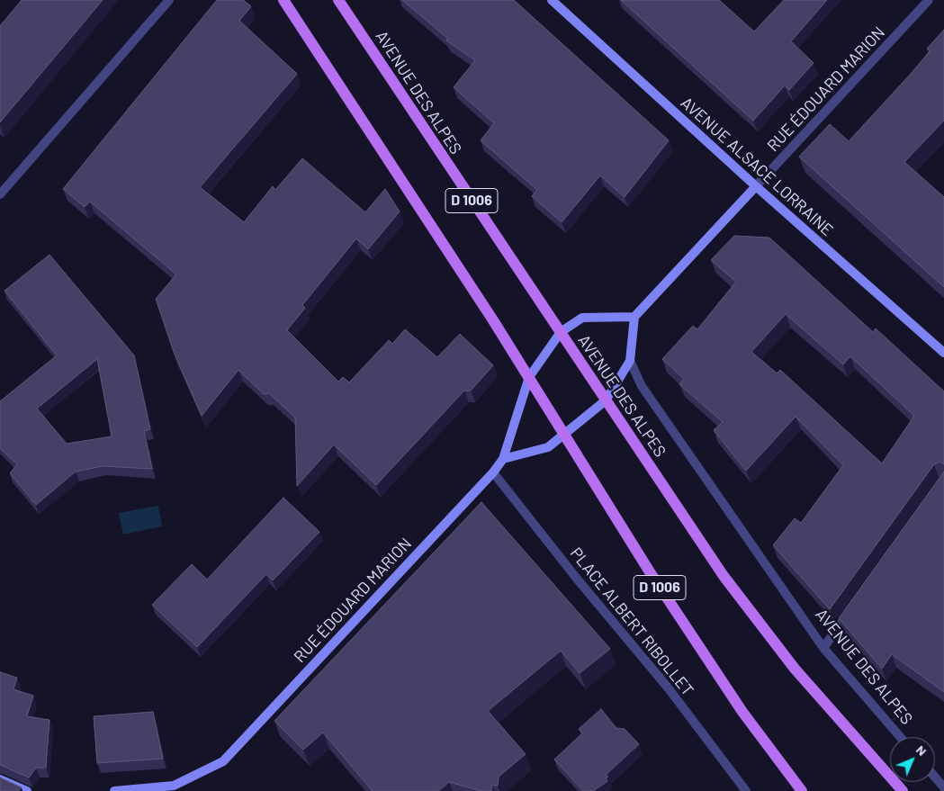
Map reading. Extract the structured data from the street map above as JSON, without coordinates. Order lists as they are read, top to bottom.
{
  "streets": {
    "main road": ["AVENUE DES ALPES", "D 1006"],
    "street": ["RUE ÉDOUARD MARION", "AVENUE ALSACE LORRAINE", "PLACE ALBERT RIBOLLET"]
  },
  "crossings": [
    ["RUE ÉDOUARD MARION", "AVENUE DES ALPES"],
    ["RUE ÉDOUARD MARION", "AVENUE ALSACE LORRAINE"],
    ["RUE ÉDOUARD MARION", "D 1006"],
    ["RUE ÉDOUARD MARION", "PLACE ALBERT RIBOLLET"]
  ],
  "north": "top right"
}
